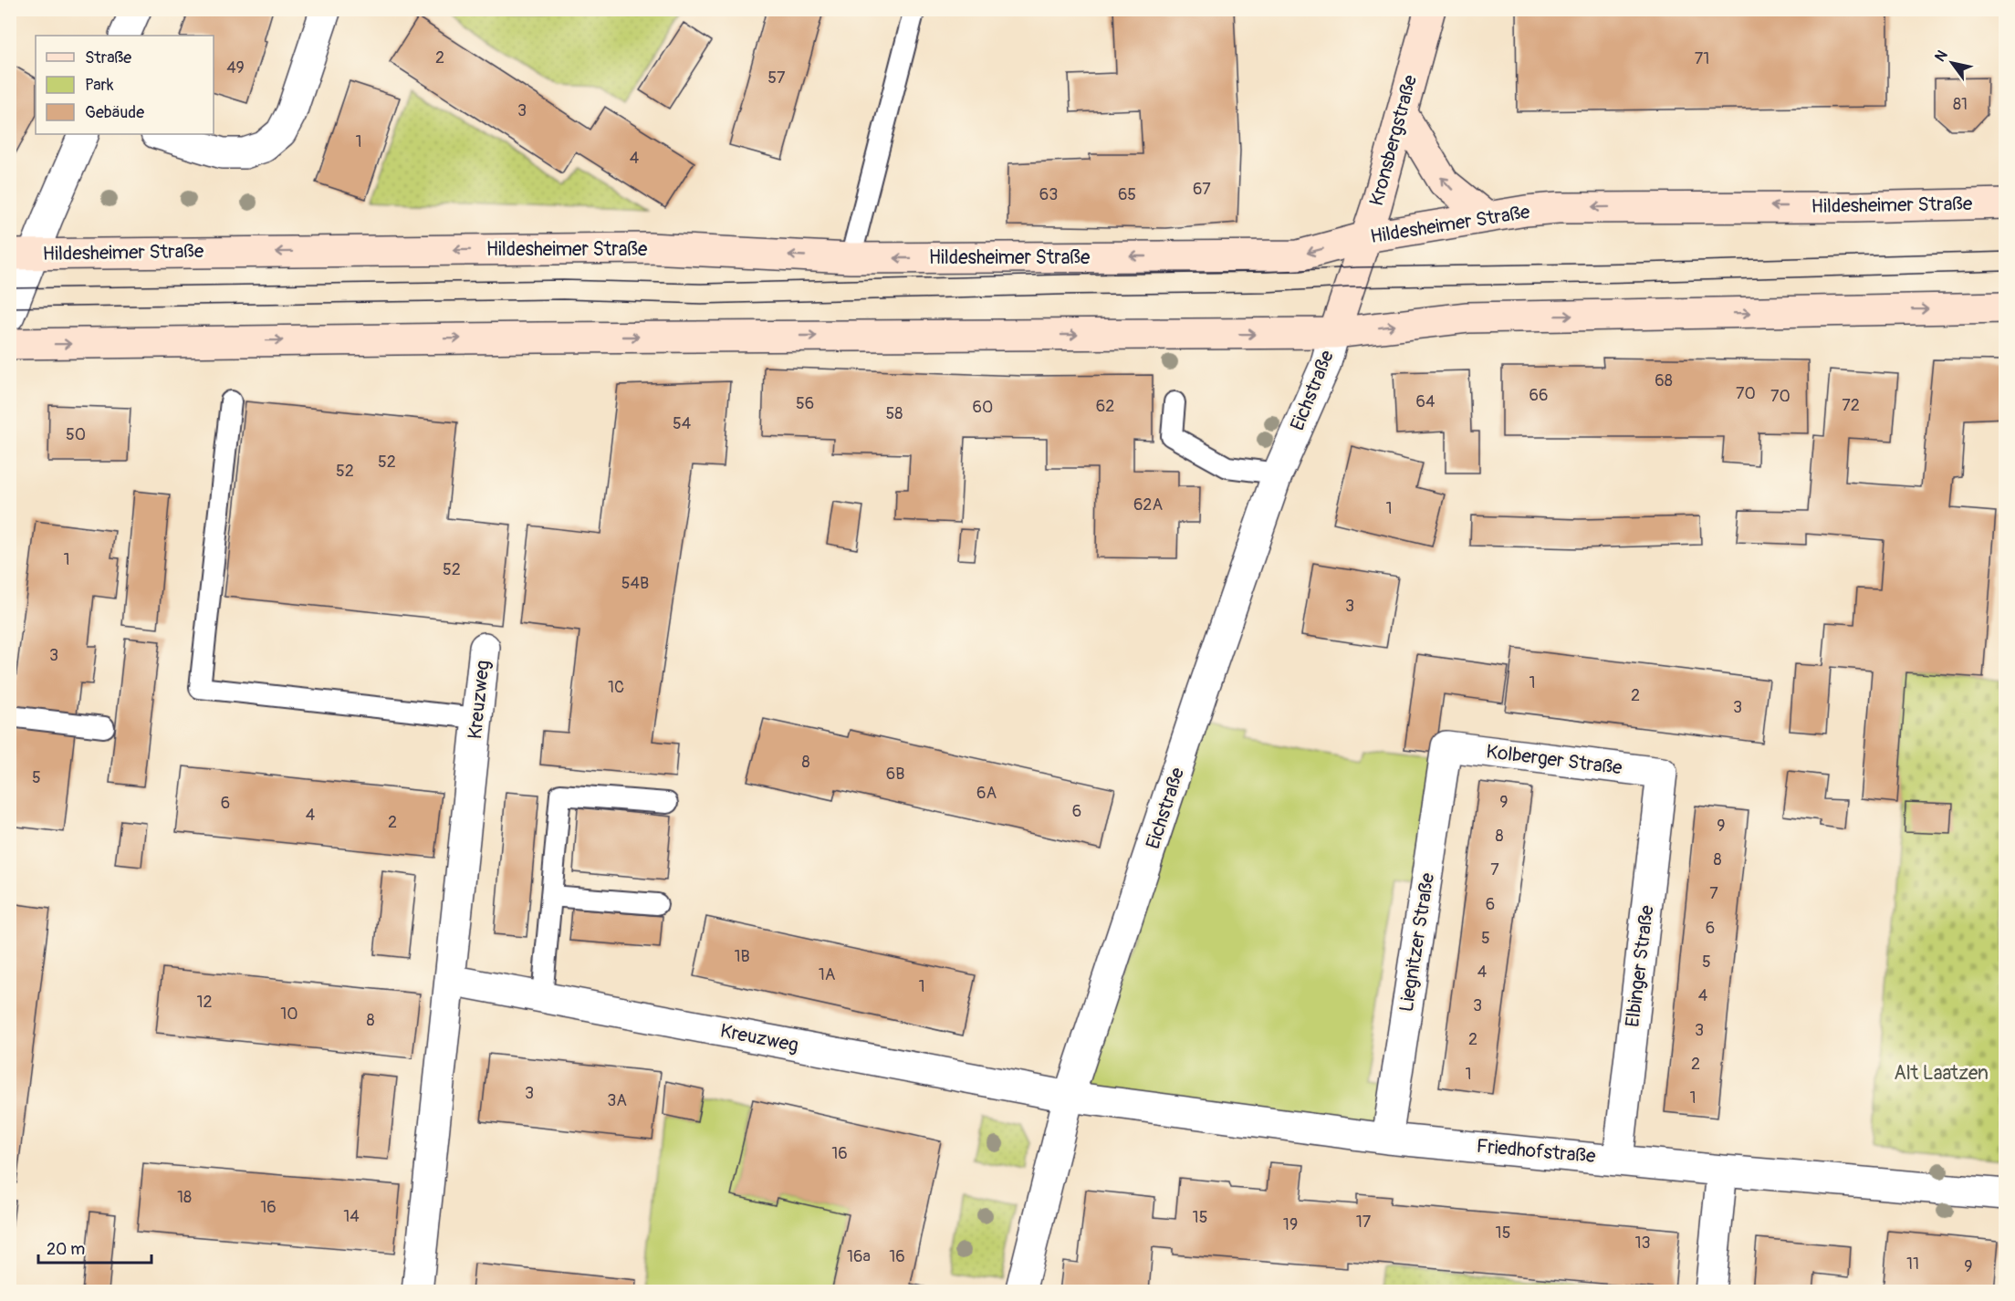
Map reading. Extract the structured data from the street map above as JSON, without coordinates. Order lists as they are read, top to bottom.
{
  "streets": {
    "main road": ["Kronsbergstraße", "Hildesheimer Straße"],
    "street": [
      "Eichstraße",
      "Kreuzweg",
      "Kolberger Straße",
      "Liegnitzer Straße",
      "Elbinger Straße",
      "Friedhofstraße"
    ]
  },
  "crossings": [
    ["Kronsbergstraße", "Hildesheimer Straße"],
    ["Kronsbergstraße", "Eichstraße"],
    ["Eichstraße", "Kreuzweg"],
    ["Eichstraße", "Friedhofstraße"],
    ["Kreuzweg", "Friedhofstraße"],
    ["Kolberger Straße", "Liegnitzer Straße"],
    ["Kolberger Straße", "Elbinger Straße"],
    ["Liegnitzer Straße", "Friedhofstraße"],
    ["Elbinger Straße", "Friedhofstraße"]
  ],
  "parks": ["Alt Laatzen"],
  "house_numbers": [
    "2",
    "71",
    "49",
    "57",
    "81",
    "3",
    "1",
    "4",
    "67",
    "63",
    "65",
    "68",
    "70",
    "66",
    "70",
    "64",
    "56",
    "72",
    "62",
    "60",
    "58",
    "54",
    "50",
    "52",
    "52",
    "62A",
    "1",
    "1",
    "52",
    "54B",
    "3",
    "3",
    "1",
    "1C",
    "2",
    "3",
    "8",
    "6B",
    "5",
    "6A",
    "9",
    "6",
    "6",
    "4",
    "2",
    "9",
    "8",
    "8",
    "7",
    "7",
    "6",
    "6",
    "5",
    "1B",
    "5",
    "4",
    "1A",
    "1",
    "4",
    "12",
    "3",
    "10",
    "8",
    "3",
    "2",
    "2",
    "1",
    "3",
    "1",
    "3A",
    "16",
    "18",
    "16",
    "14",
    "15",
    "17",
    "19",
    "15",
    "13",
    "16a",
    "16",
    "11",
    "9"
  ],
  "legend": ["Straße", "Park", "Gebäude"],
  "scale_bar": "20 m",
  "north": "top left"
}
